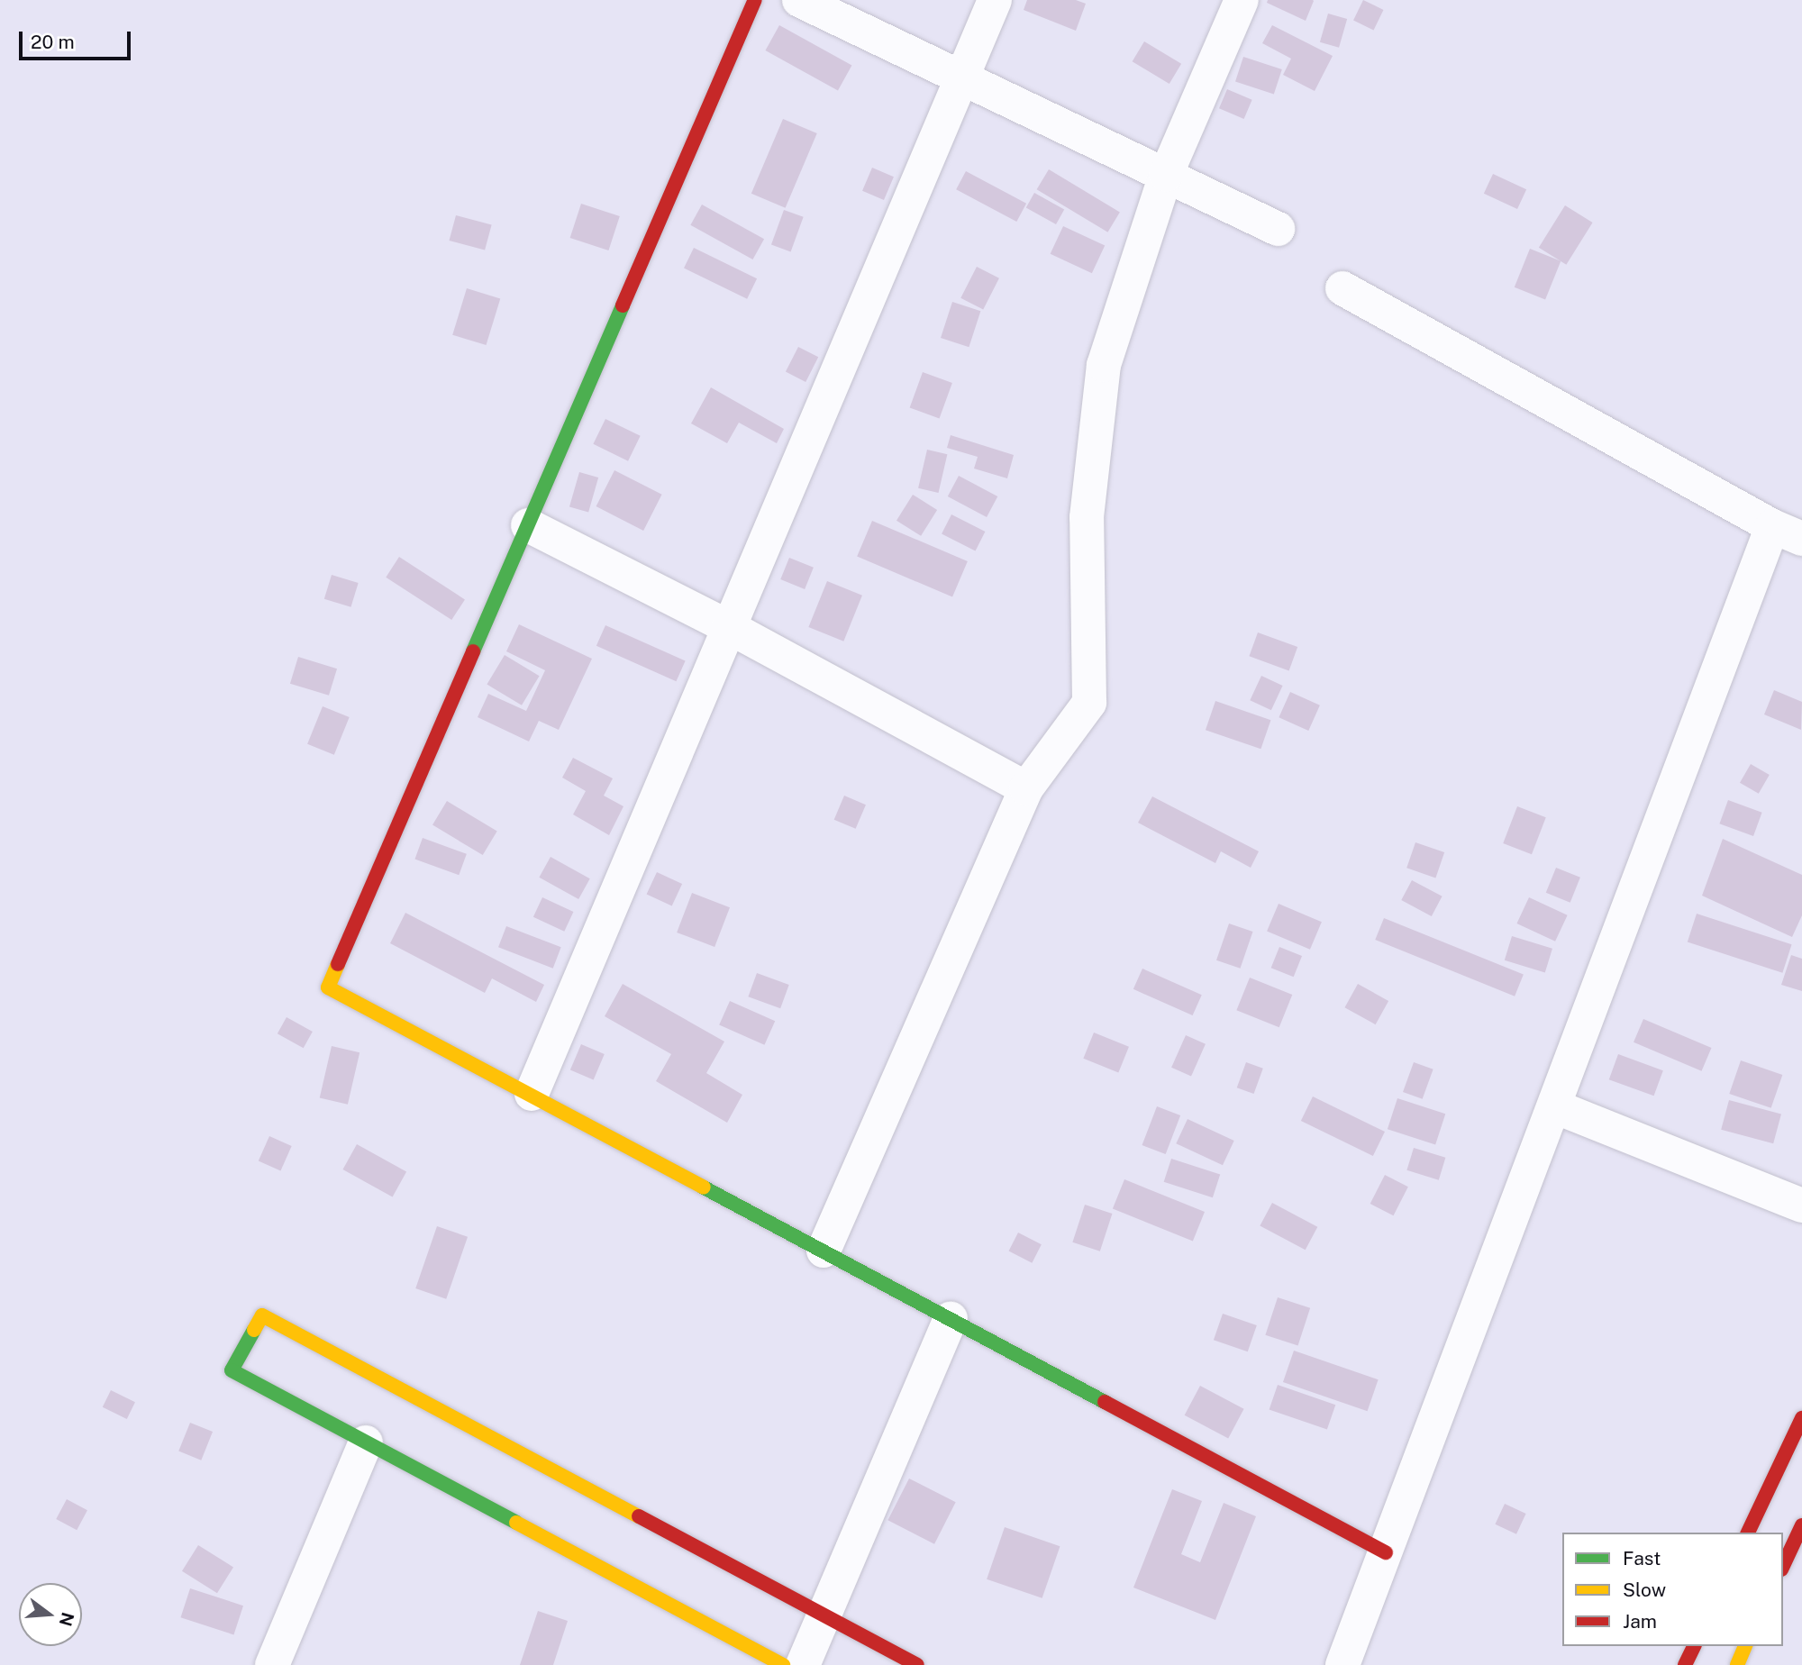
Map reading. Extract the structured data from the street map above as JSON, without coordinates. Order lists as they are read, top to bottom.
{
  "legend": ["Fast", "Slow", "Jam"],
  "scale_bar": "20 m",
  "north": "right"
}
